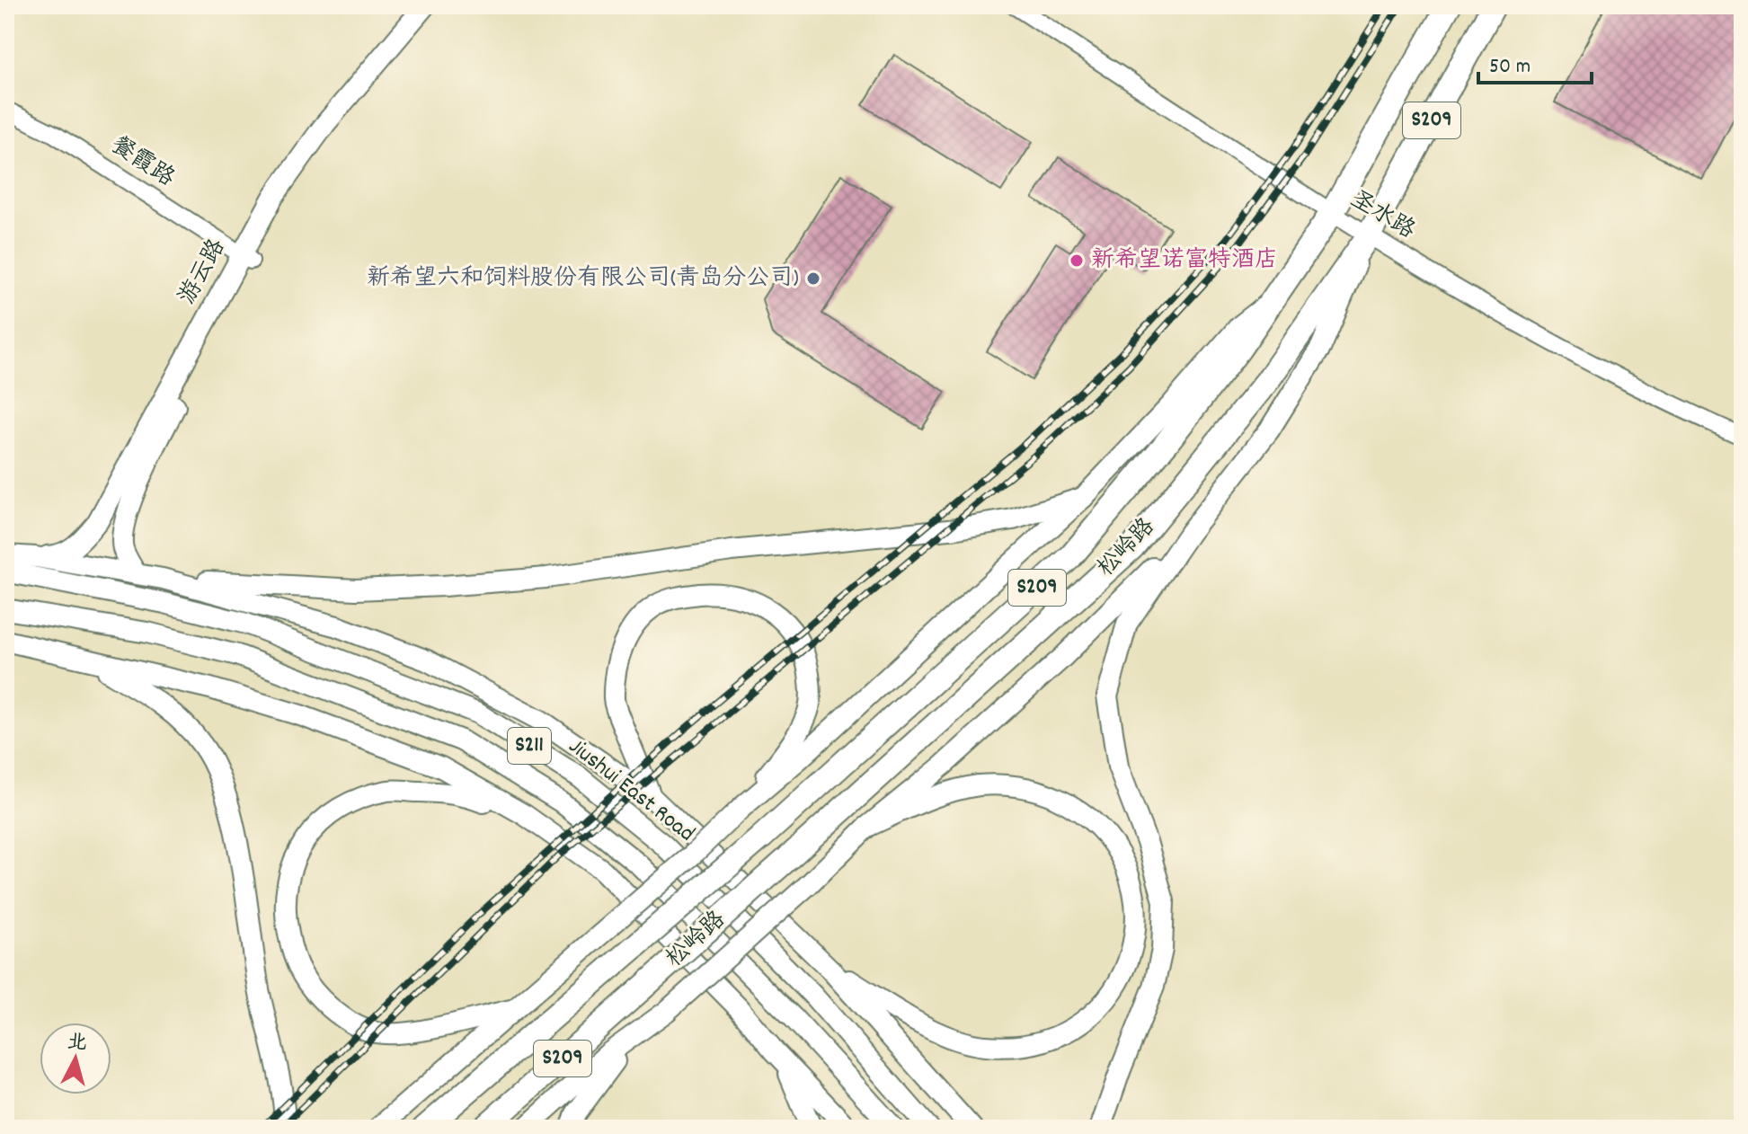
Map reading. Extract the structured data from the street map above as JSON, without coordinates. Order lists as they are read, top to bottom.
{
  "streets": {
    "highway": ["S209", "松岭路"],
    "main road": ["游云路", "S211", "Jiushui East Road"],
    "street": ["餐霞路", "圣水路"]
  },
  "crossings": [
    ["餐霞路", "游云路"],
    ["圣水路", "松岭路"]
  ],
  "places": ["新希望诺富特酒店", "新希望六和饲料股份有限公司(青岛分公司)"],
  "scale_bar": "50 m",
  "north": "top"
}
